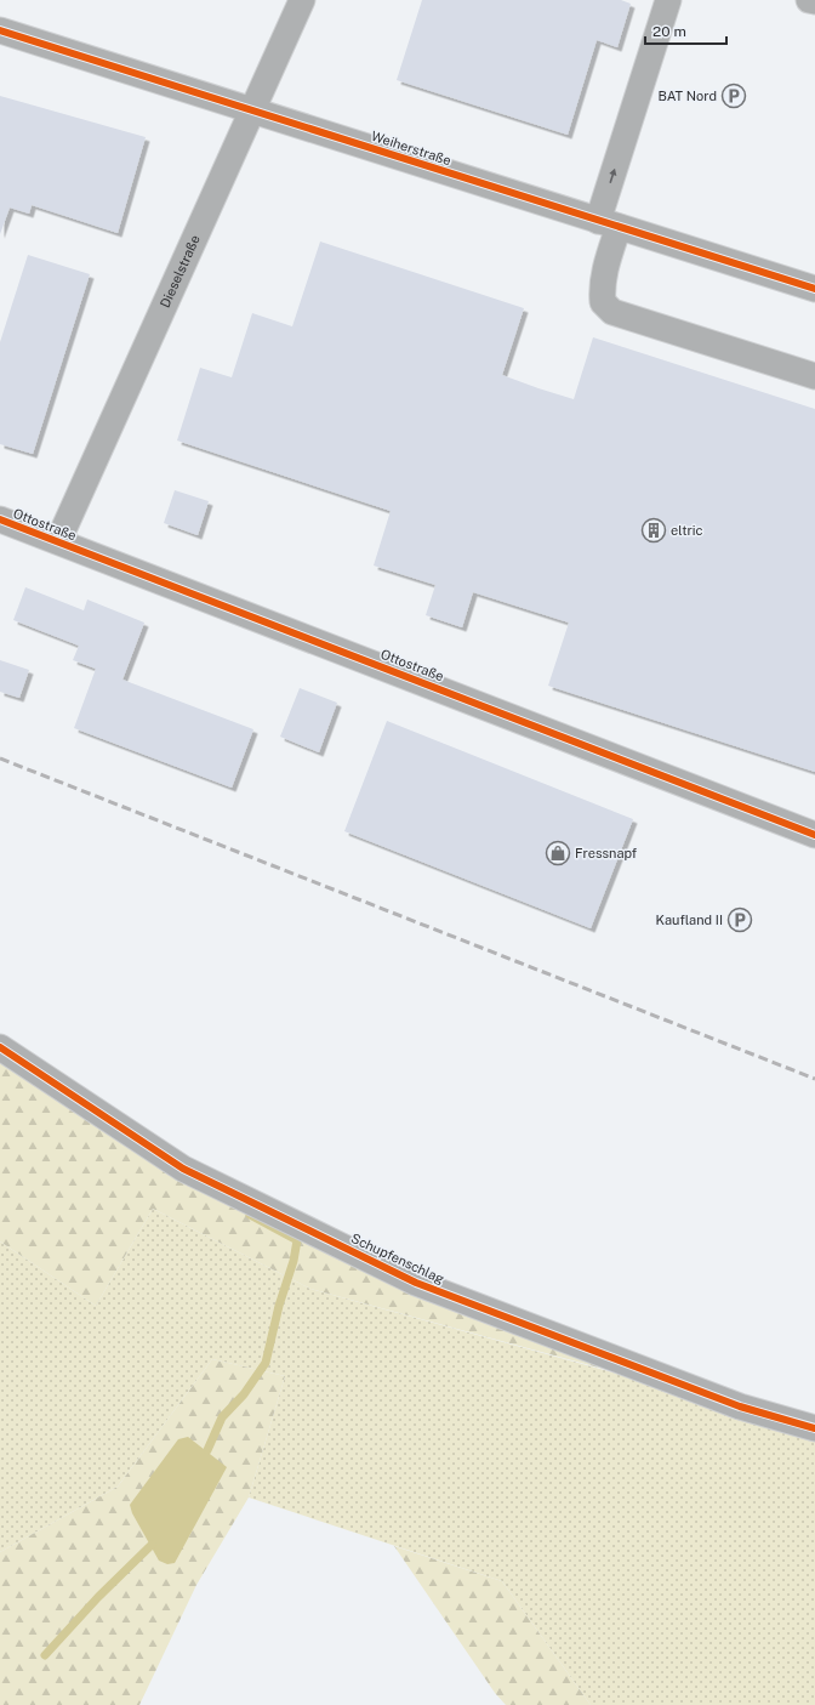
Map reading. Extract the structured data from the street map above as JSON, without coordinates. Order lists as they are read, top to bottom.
{
  "streets": {
    "street": [
      "Weiherstraße",
      "Dieselstraße",
      "Ottostraße",
      "Schupfenschlag"
    ]
  },
  "crossings": [
    ["Weiherstraße", "Dieselstraße"],
    ["Dieselstraße", "Ottostraße"]
  ],
  "places": {
    "parking": ["BAT Nord", "Kaufland II"],
    "building": ["eltric"],
    "shop": ["Fressnapf"]
  },
  "scale_bar": "20 m"
}
